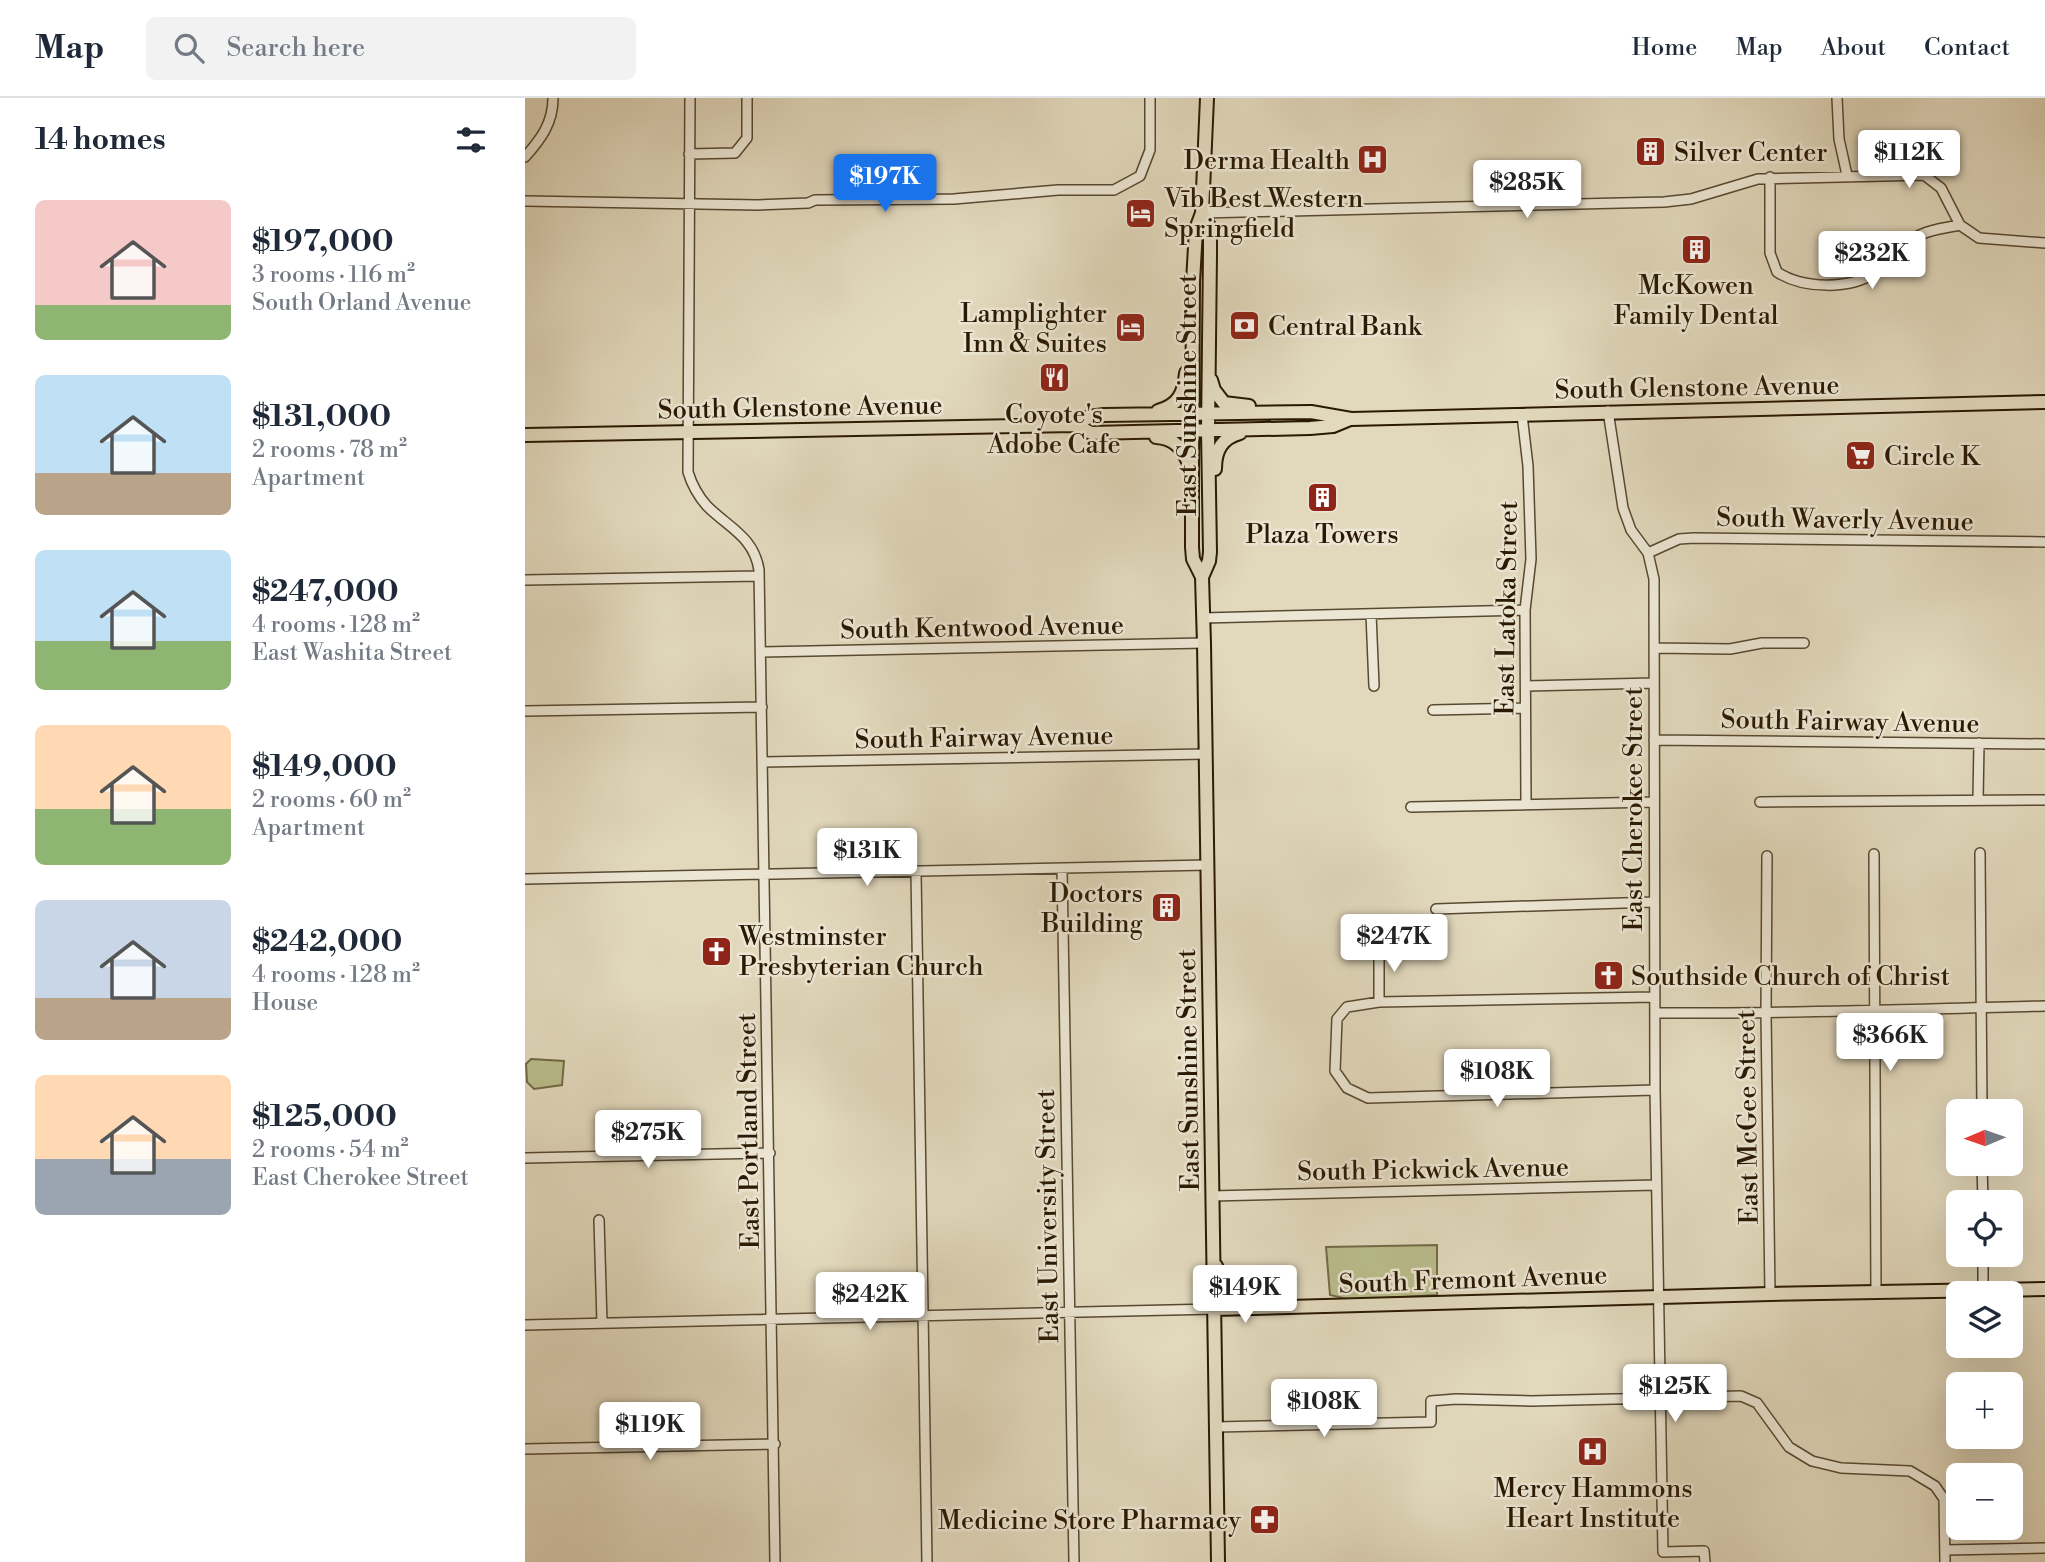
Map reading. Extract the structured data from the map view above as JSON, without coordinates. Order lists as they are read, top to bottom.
{
  "streets": {
    "main road": ["South Glenstone Avenue", "East Sunshine Street", "South Fremont Avenue"],
    "street": [
      "South Waverly Avenue",
      "East Latoka Street",
      "South Kentwood Avenue",
      "South Fairway Avenue",
      "East Cherokee Street",
      "East McGee Street",
      "East Portland Street",
      "South Pickwick Avenue",
      "East University Street"
    ]
  },
  "crossings": [
    ["South Glenstone Avenue", "East Sunshine Street"],
    ["South Glenstone Avenue", "East Latoka Street"],
    ["South Glenstone Avenue", "East Cherokee Street"],
    ["South Glenstone Avenue", "East Portland Street"],
    ["East Sunshine Street", "South Kentwood Avenue"],
    ["East Sunshine Street", "South Fairway Avenue"],
    ["East Sunshine Street", "South Pickwick Avenue"],
    ["East Sunshine Street", "South Fremont Avenue"],
    ["South Waverly Avenue", "East Cherokee Street"],
    ["South Kentwood Avenue", "East Portland Street"],
    ["South Fairway Avenue", "East Cherokee Street"],
    ["South Fairway Avenue", "East Portland Street"],
    ["East Cherokee Street", "South Pickwick Avenue"],
    ["East Cherokee Street", "South Fremont Avenue"],
    ["East McGee Street", "South Fremont Avenue"],
    ["East Portland Street", "South Fremont Avenue"],
    ["East University Street", "South Fremont Avenue"]
  ],
  "places": {
    "building": [
      "Silver Center",
      "McKowen Family Dental",
      "Plaza Towers",
      "Doctors Building"
    ],
    "hospital": ["Derma Health", "Mercy Hammons Heart Institute"],
    "hotel": ["Vīb Best Western Springfield", "Lamplighter Inn & Suites"],
    "bank": ["Central Bank"],
    "restaurant": ["Coyote's Adobe Cafe"],
    "supermarket": ["Circle K"],
    "church": ["Westminster Presbyterian Church", "Southside Church of Christ"],
    "pharmacy": ["Medicine Store Pharmacy"]
  },
  "north": "left",
  "page": {
    "header": "Map",
    "search": "Search here",
    "nav": [
      "Home",
      "Map",
      "About",
      "Contact"
    ],
    "heading": "14 homes",
    "price": [
      "$112K",
      "$197K",
      "$285K",
      "$232K",
      "$131K",
      "$247K",
      "$366K",
      "$108K",
      "$275K",
      "$149K",
      "$242K",
      "$125K",
      "$108K",
      "$119K"
    ],
    "list": [
      {
        "name": "$197,000",
        "note": "3 rooms · 116 m² · South Orland Avenue"
      },
      {
        "name": "$131,000",
        "note": "2 rooms · 78 m² · Apartment"
      },
      {
        "name": "$247,000",
        "note": "4 rooms · 128 m² · East Washita Street"
      },
      {
        "name": "$149,000",
        "note": "2 rooms · 60 m² · Apartment"
      },
      {
        "name": "$242,000",
        "note": "4 rooms · 128 m² · House"
      },
      {
        "name": "$125,000",
        "note": "2 rooms · 54 m² · East Cherokee Street"
      }
    ],
    "map_buttons": ["+", "−"]
  }
}
